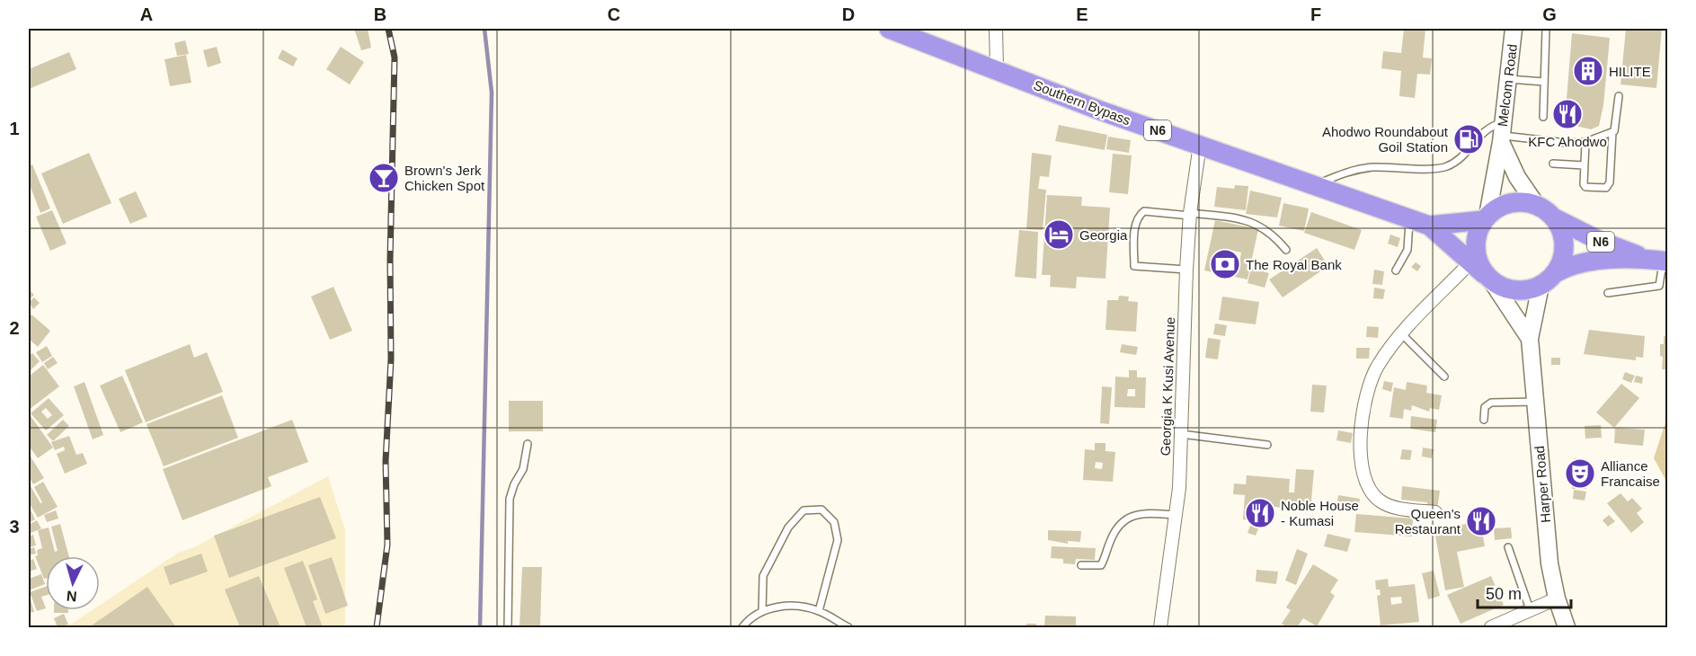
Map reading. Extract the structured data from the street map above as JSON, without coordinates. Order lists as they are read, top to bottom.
{
  "streets": {
    "highway": ["Southern Bypass", "N6"],
    "main road": ["Melcom Road", "Harper Road"],
    "street": ["Georgia K Kusi Avenue"]
  },
  "crossings": [
    ["Melcom Road", "Southern Bypass"],
    ["Melcom Road", "N6"],
    ["Melcom Road", "Harper Road"],
    ["Southern Bypass", "N6"],
    ["Southern Bypass", "Georgia K Kusi Avenue"],
    ["Southern Bypass", "Harper Road"],
    ["N6", "Harper Road"]
  ],
  "places": {
    "building": ["HILITE"],
    "restaurant": ["KFC Ahodwo", "Noble House - Kumasi", "Queen's Restaurant"],
    "fuel station": ["Ahodwo Roundabout Goil Station"],
    "bar": ["Brown's Jerk Chicken Spot"],
    "hotel": ["Georgia"],
    "bank": ["The Royal Bank"],
    "theatre": ["Alliance Francaise"]
  },
  "scale_bar": "50 m",
  "north": "bottom",
  "grid": {
    "columns": [
      "A",
      "B",
      "C",
      "D",
      "E",
      "F",
      "G"
    ],
    "rows": ["1", "2", "3"]
  }
}
